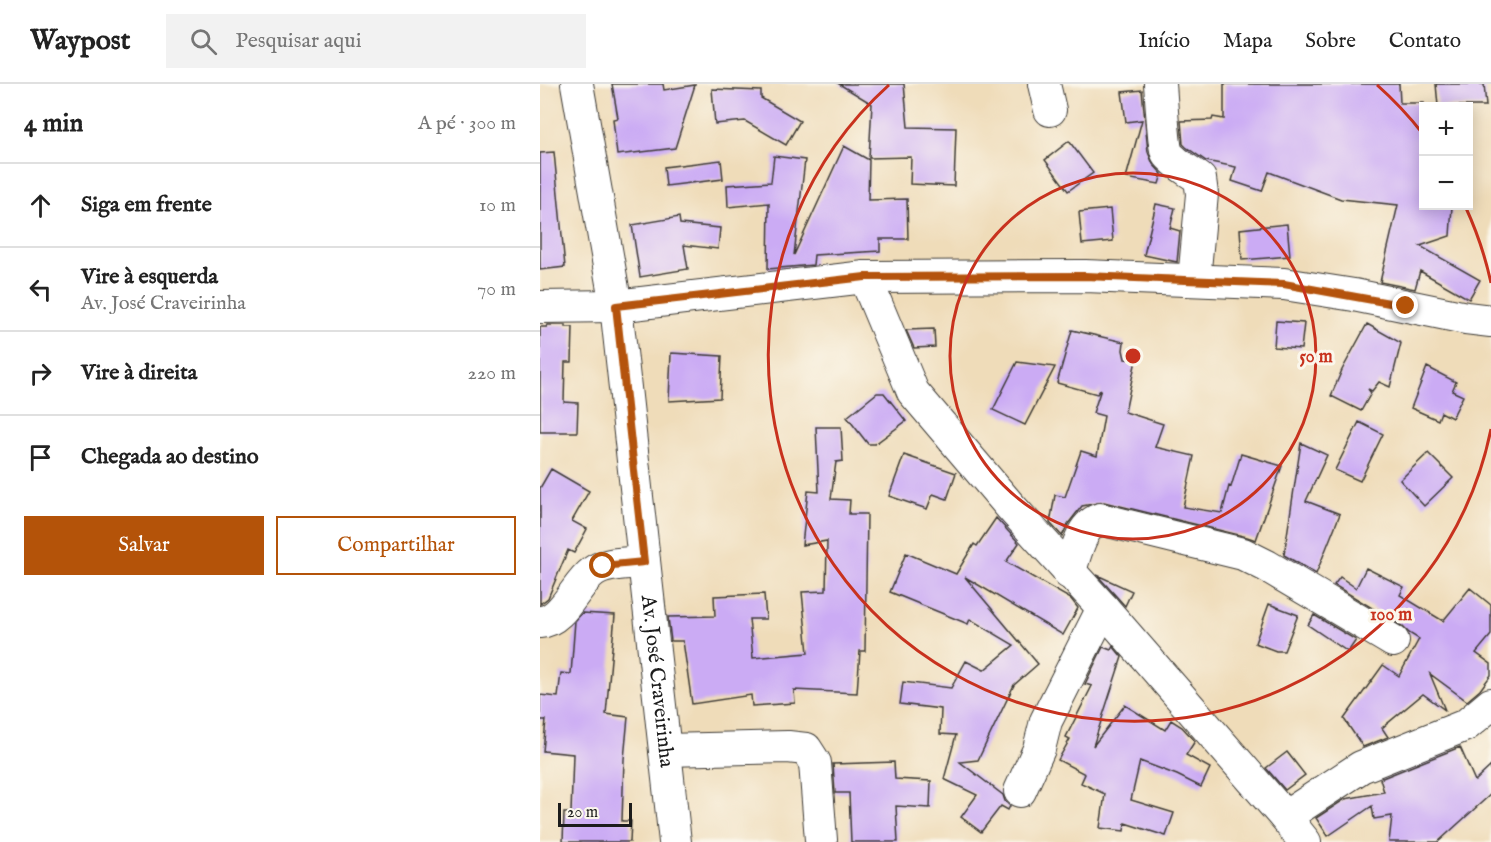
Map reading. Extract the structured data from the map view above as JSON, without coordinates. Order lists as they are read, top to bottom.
{
  "streets": {
    "street": ["Av. José Craveirinha"]
  },
  "scale_bar": "20 m",
  "page": {
    "header": "Waypost",
    "search": "Pesquisar aqui",
    "nav": [
      "Início",
      "Mapa",
      "Sobre",
      "Contato"
    ],
    "heading": ["4 min", "A pé · 300 m"],
    "map_buttons": ["+", "−"],
    "list": [
      ["Siga em frente", "10 m"],
      ["Vire à esquerda", "Av. José Craveirinha", "70 m"],
      ["Vire à direita", "220 m"],
      "Chegada ao destino"
    ],
    "buttons": ["Salvar", "Compartilhar"],
    "scale": "20 m"
  },
  "rings": ["50 m", "100 m"]
}
